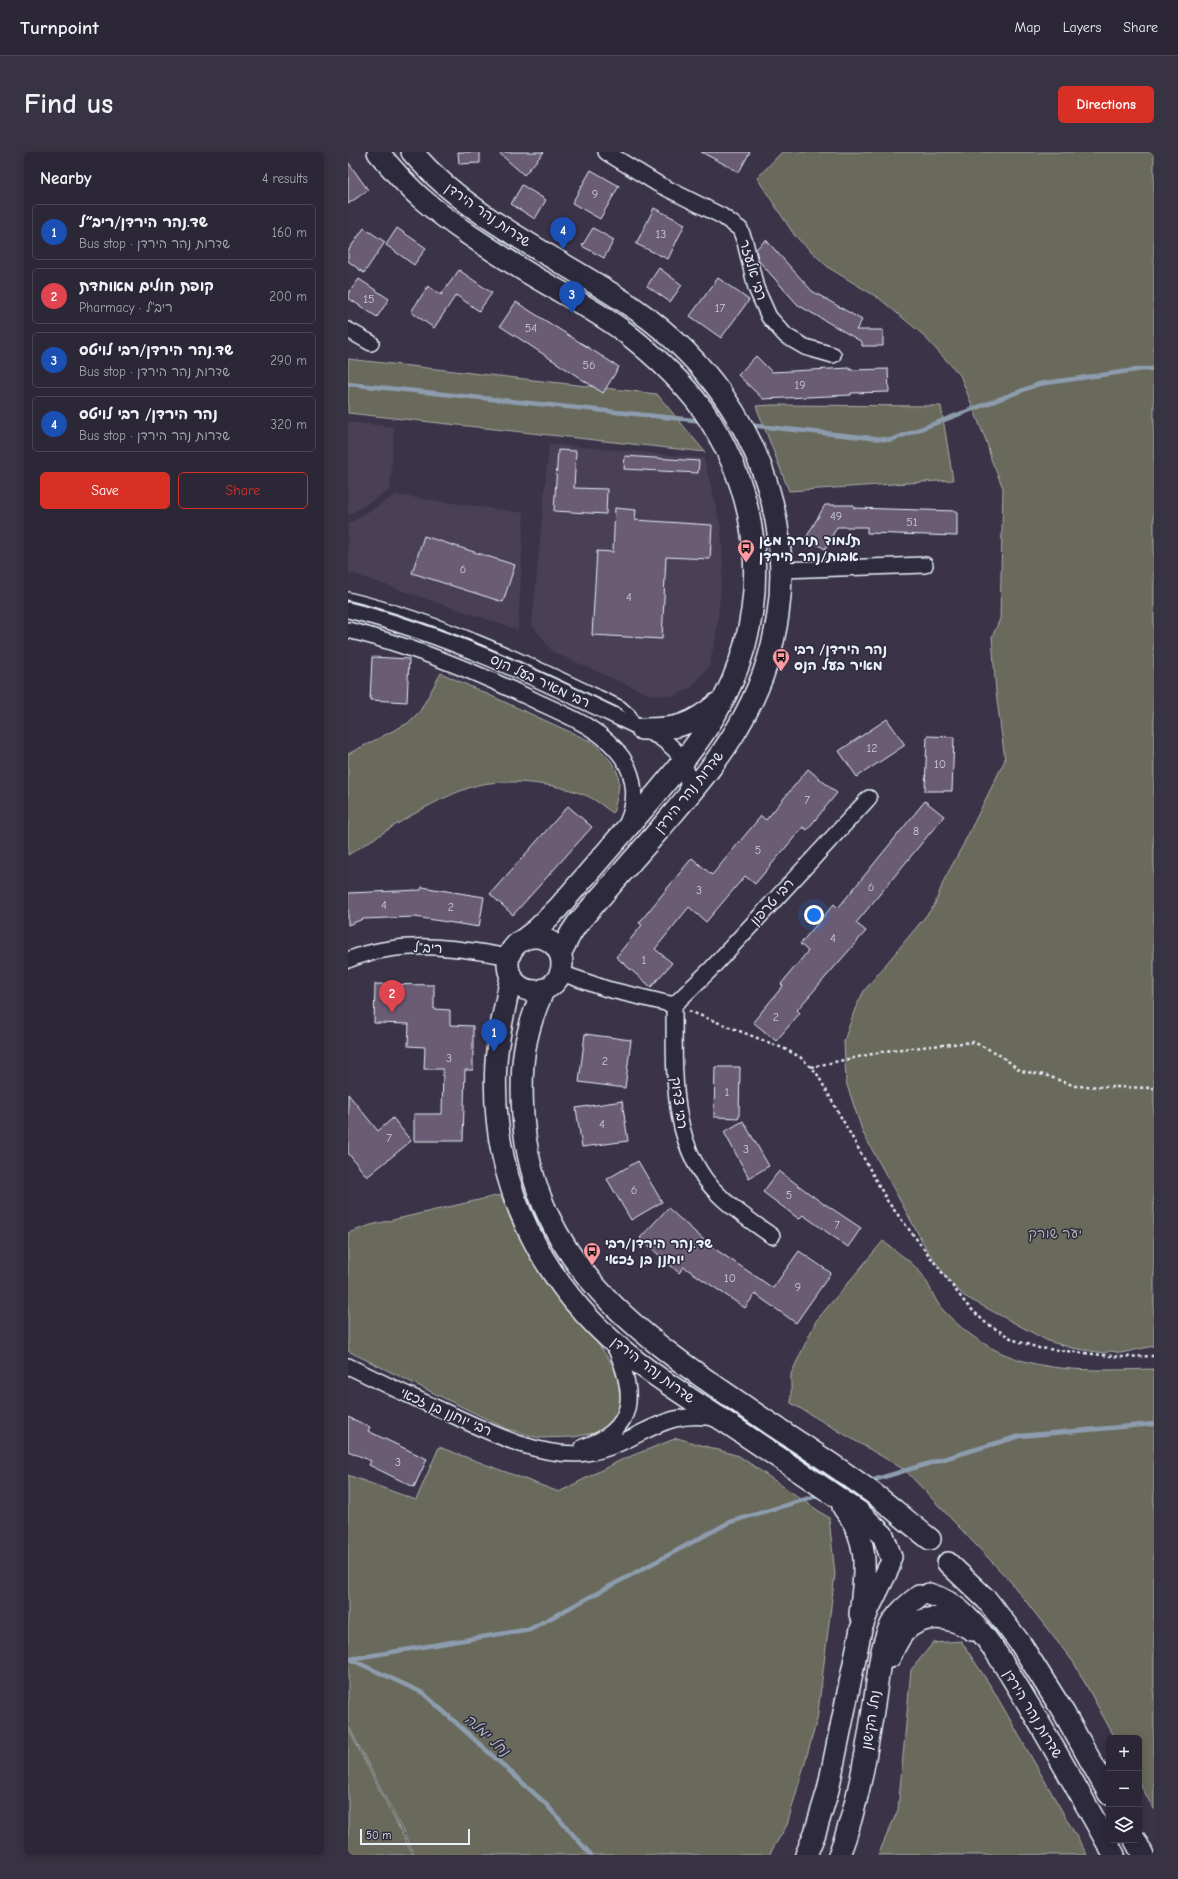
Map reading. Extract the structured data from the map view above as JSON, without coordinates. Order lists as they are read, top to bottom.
{
  "streets": {
    "main road": ["שדרות נהר הירדן", "נחל הקישון"],
    "street": [
      "רבי אלעזר",
      "רבי מאיר בעל הנס",
      "רבי טרפון",
      "ריב\"ל",
      "רבי צדוק",
      "רבי יוחנן בן זכאי"
    ]
  },
  "crossings": [
    ["שדרות נהר הירדן", "רבי מאיר בעל הנס"],
    ["שדרות נהר הירדן", "ריב\"ל"],
    ["שדרות נהר הירדן", "רבי יוחנן בן זכאי"],
    ["שדרות נהר הירדן", "נחל הקישון"],
    ["רבי טרפון", "רבי צדוק"]
  ],
  "water": ["נחל ימלה"],
  "parks": ["יער שורק"],
  "places": {
    "bus stop": ["תלמוד תורה מגן אבות/נהר הירדן", "נהר הירדן/ רבי מאיר בעל הנס", "שד.נהר הירדן/רבי יוחנן בן זכאי"]
  },
  "house_numbers": [
    "9",
    "13",
    "15",
    "17",
    "54",
    "56",
    "19",
    "49",
    "51",
    "6",
    "4",
    "12",
    "10",
    "7",
    "8",
    "5",
    "6",
    "3",
    "4",
    "2",
    "4",
    "1",
    "2",
    "3",
    "2",
    "1",
    "4",
    "7",
    "3",
    "6",
    "5",
    "7",
    "10",
    "9",
    "3"
  ],
  "scale_bar": "50 m",
  "page": {
    "header": "Turnpoint",
    "nav": ["Map", "Layers", "Share"],
    "buttons": [
      "Directions",
      ["Save", "Share"]
    ],
    "title": "Find us",
    "heading": ["Nearby", "4 results"],
    "list": [
      {
        "mark": "1",
        "name": "שד.נהר הירדן/ריב״ל",
        "note": "Bus stop · שדרות נהר הירדן",
        "value": "160 m"
      },
      {
        "mark": "2",
        "name": "קופת חולים מאוחדת",
        "note": "Pharmacy · ריב\"ל",
        "value": "200 m"
      },
      {
        "mark": "3",
        "name": "שד.נהר הירדן/רבי לויטס",
        "note": "Bus stop · שדרות נהר הירדן",
        "value": "290 m"
      },
      {
        "mark": "4",
        "name": "נהר הירדן/ רבי לויטס",
        "note": "Bus stop · שדרות נהר הירדן",
        "value": "320 m"
      }
    ],
    "pins": [
      "4",
      "3",
      "2",
      "1"
    ],
    "map_buttons": ["+", "−"],
    "scale": "50 m"
  }
}
